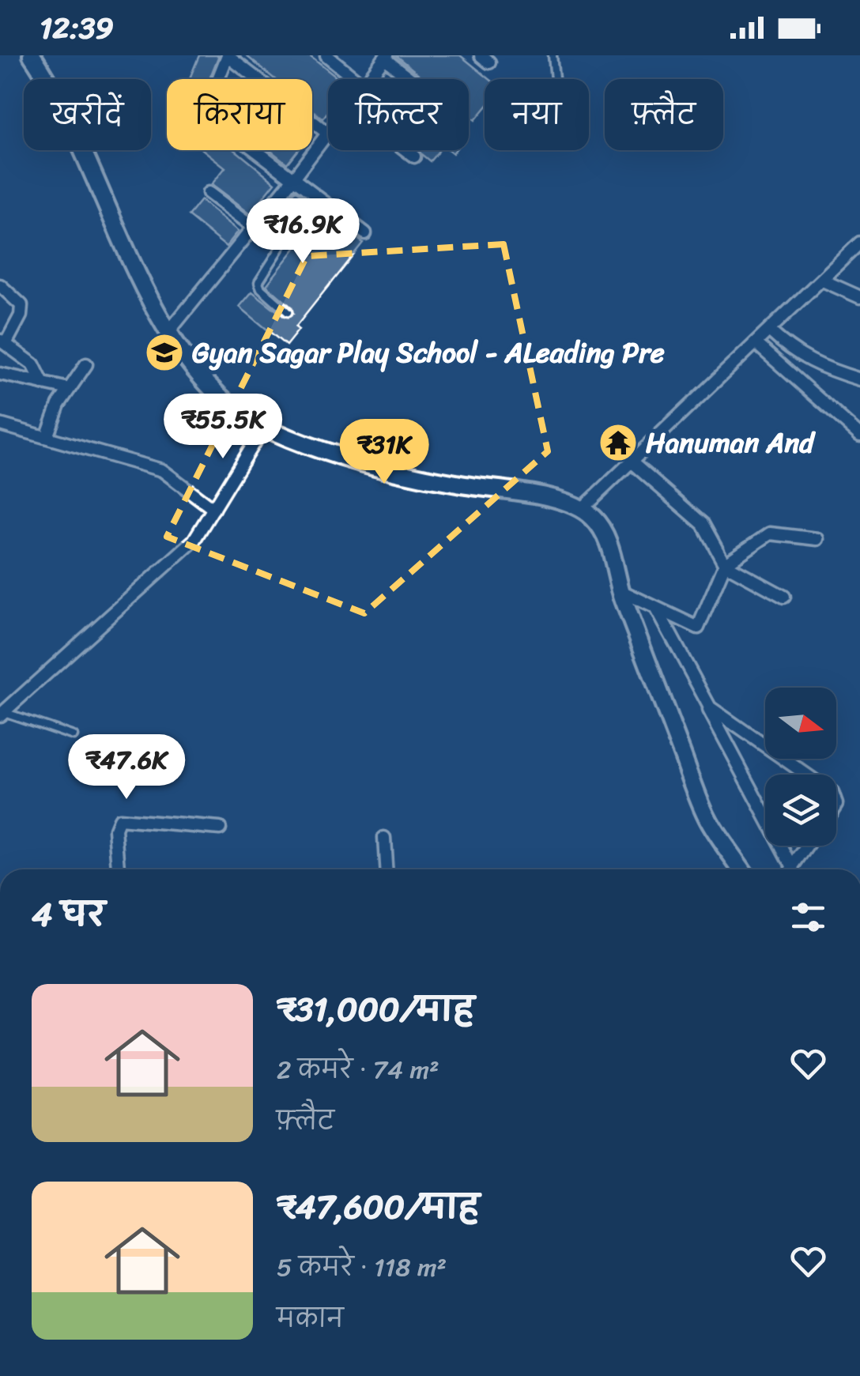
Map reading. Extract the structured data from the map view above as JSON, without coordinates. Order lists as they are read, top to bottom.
{
  "places": {
    "school or university": ["Gyan Sagar Play School - ALeading Pre"],
    "temple": ["Hanuman And"]
  },
  "north": "right",
  "page": {
    "status": "12:39",
    "chip": [
      "खरीदें",
      "किराया",
      "फ़िल्टर",
      "नया",
      "फ़्लैट"
    ],
    "price": [
      "₹16.9K",
      "₹55.5K",
      "₹31K",
      "₹47.6K"
    ],
    "heading": "4 घर",
    "list": [
      {
        "name": "₹31,000/माह",
        "note": "2 कमरे · 74 m² · फ़्लैट"
      },
      {
        "name": "₹47,600/माह",
        "note": "5 कमरे · 118 m² · मकान"
      }
    ]
  }
}
